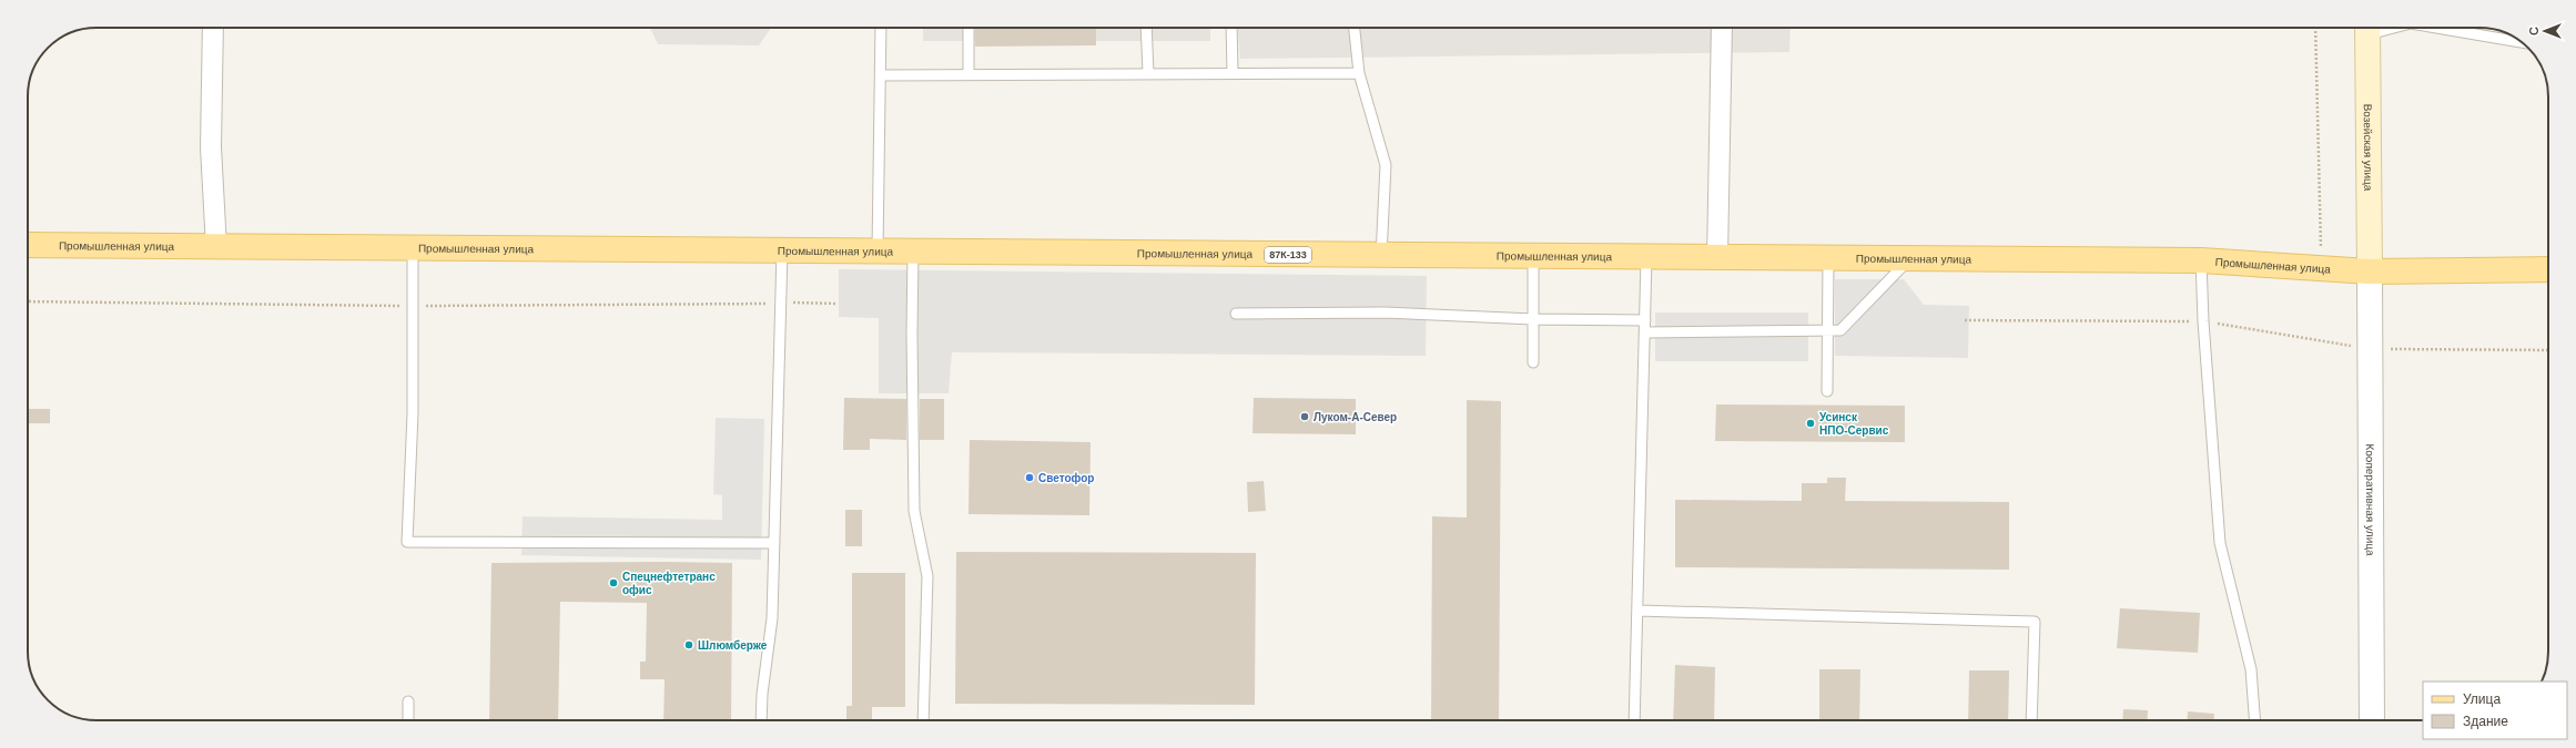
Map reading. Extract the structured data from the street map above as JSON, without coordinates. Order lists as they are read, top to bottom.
{
  "streets": {
    "main road": ["Возейская улица", "Промышленная улица", "87К-133"],
    "street": ["Кооперативная улица"]
  },
  "crossings": [
    ["Возейская улица", "Промышленная улица"],
    ["Возейская улица", "Кооперативная улица"],
    ["Промышленная улица", "Кооперативная улица"]
  ],
  "places": [
    "Луком-А-Север",
    "Усинск НПО-Сервис",
    "Светофор",
    "Спецнефтетранс офис",
    "Шлюмберже"
  ],
  "legend": ["Улица", "Здание"],
  "north": "left"
}
